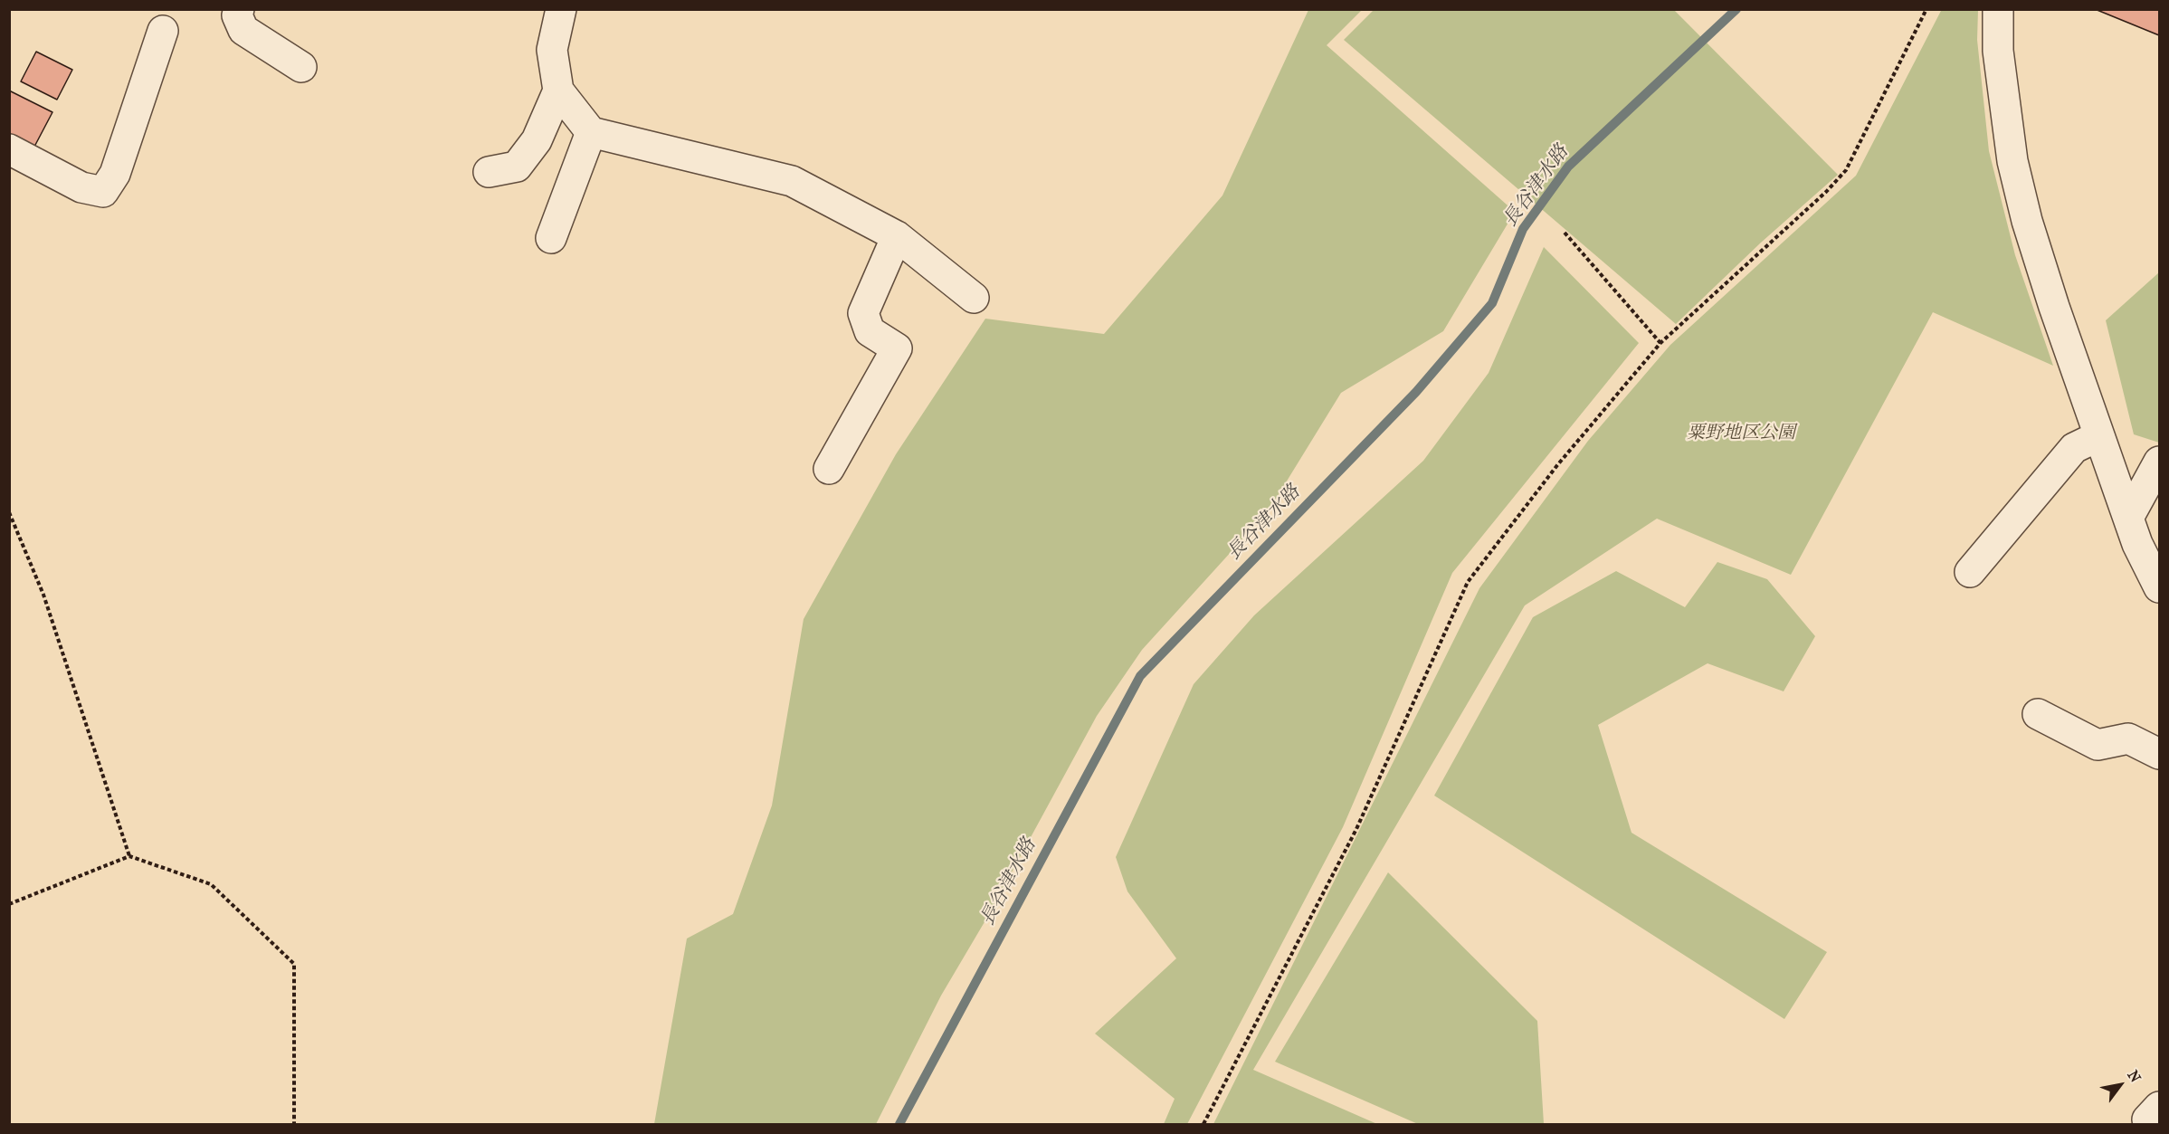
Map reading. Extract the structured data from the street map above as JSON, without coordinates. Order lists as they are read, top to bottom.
{
  "water": ["長谷津水路"],
  "parks": ["粟野地区公園"],
  "north": "top right"
}
